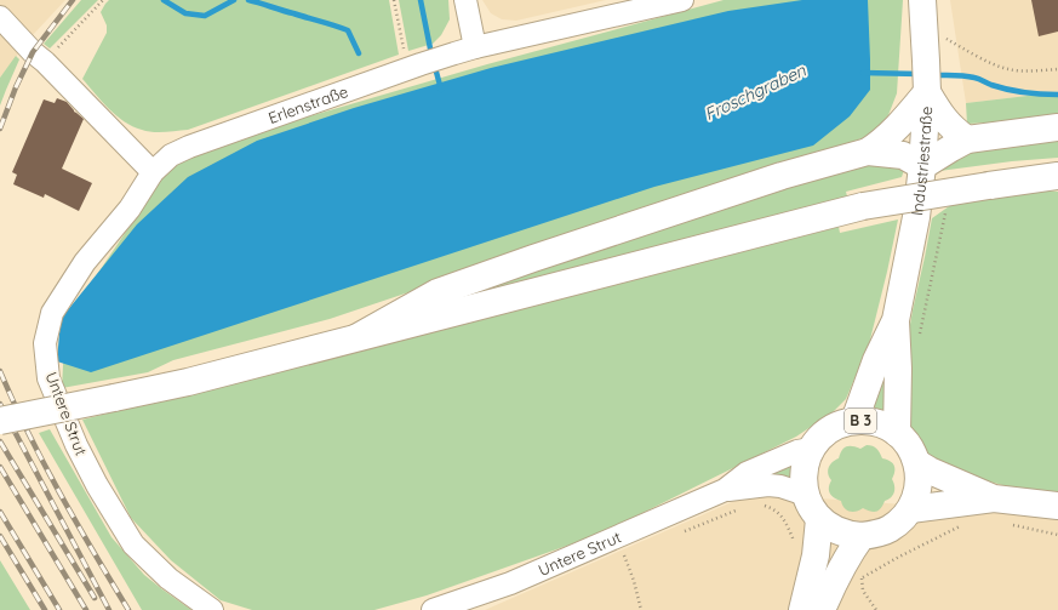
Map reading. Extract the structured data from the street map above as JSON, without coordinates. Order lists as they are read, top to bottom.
{
  "streets": {
    "main road": ["Industriestraße", "B 3"],
    "street": ["Erlenstraße", "Untere Strut"]
  },
  "crossings": [
    ["Erlenstraße", "Untere Strut"],
    ["Industriestraße", "B 3"],
    ["Untere Strut", "B 3"]
  ],
  "water": ["Froschgraben"]
}
